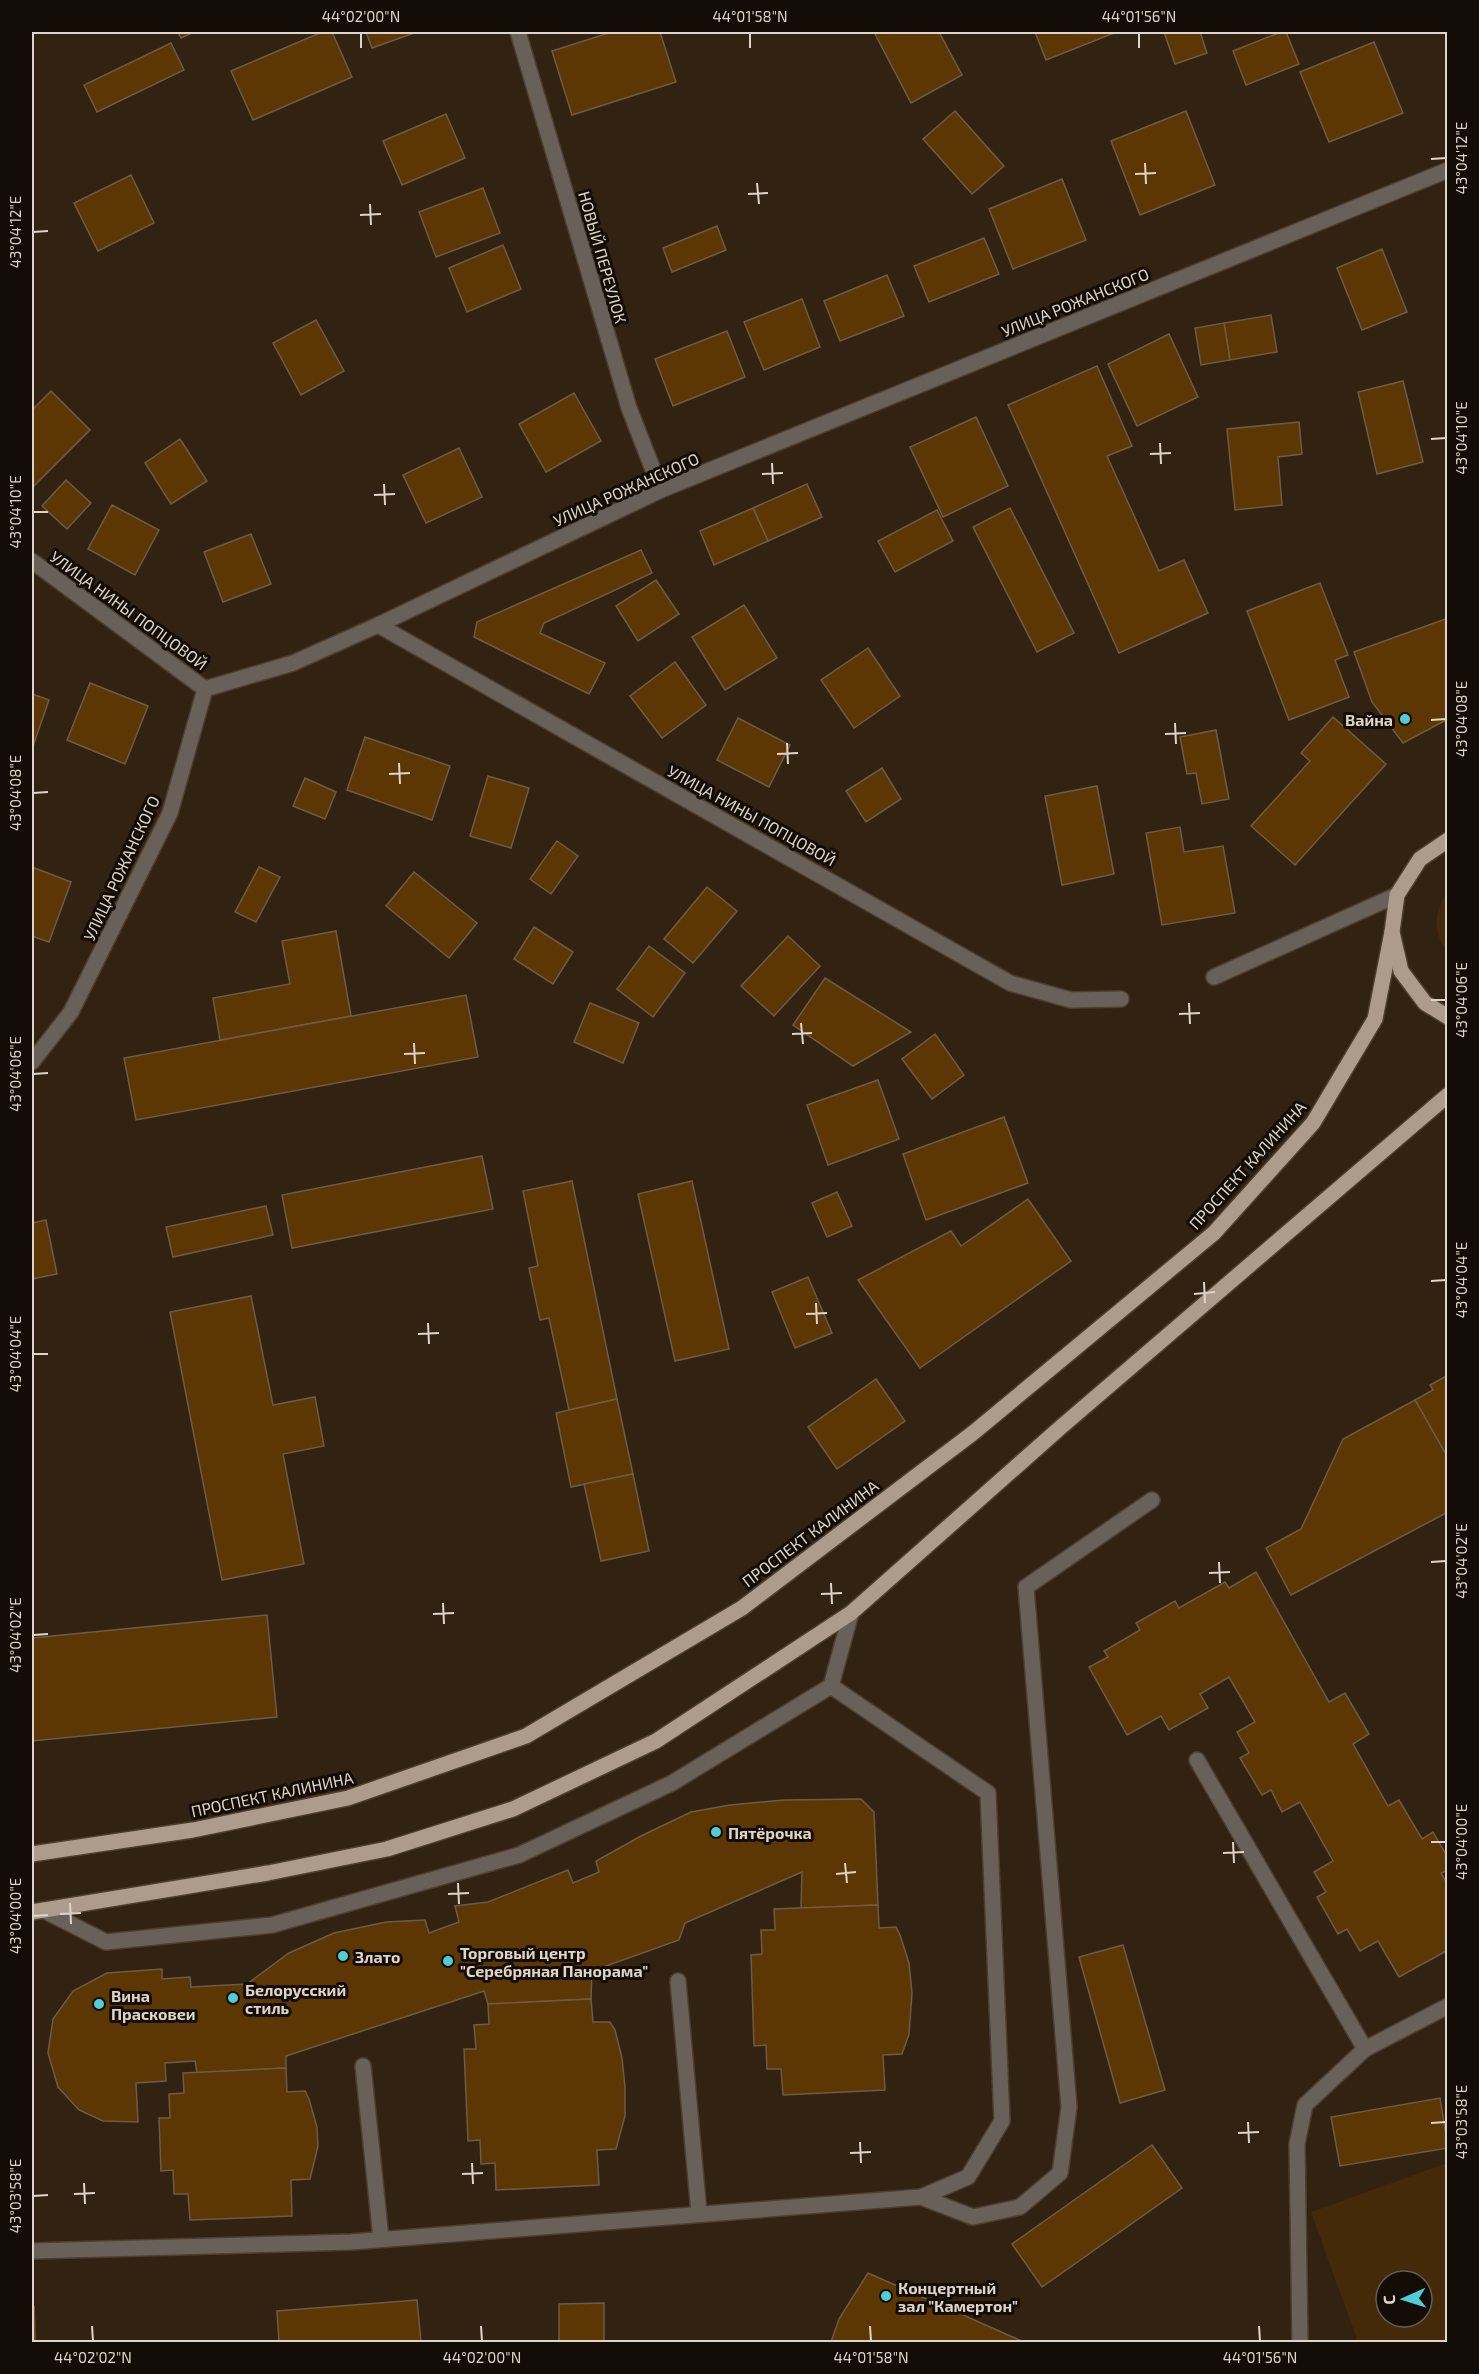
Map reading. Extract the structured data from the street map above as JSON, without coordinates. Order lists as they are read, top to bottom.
{
  "streets": {
    "main road": ["ПРОСПЕКТ КАЛИНИНА"],
    "street": ["НОВЫЙ ПЕРЕУЛОК", "УЛИЦА РОЖАНСКОГО", "УЛИЦА НИНЫ ПОПЦОВОЙ"]
  },
  "crossings": [
    ["НОВЫЙ ПЕРЕУЛОК", "УЛИЦА РОЖАНСКОГО"],
    ["УЛИЦА РОЖАНСКОГО", "УЛИЦА НИНЫ ПОПЦОВОЙ"]
  ],
  "places": [
    "Вайна",
    "Пятёрочка",
    "Злато",
    "Торговый центр \"Серебряная Панорама\"",
    "Белорусский стиль",
    "Вина Прасковеи",
    "Концертный зал \"Камертон\""
  ],
  "north": "left",
  "coordinates": [
    "44°02'00\"N",
    "44°01'58\"N",
    "44°01'56\"N",
    "43°04'12\"E",
    "43°04'10\"E",
    "43°04'08\"E",
    "43°04'06\"E",
    "43°04'04\"E",
    "43°04'02\"E",
    "43°04'00\"E",
    "43°03'58\"E",
    "44°02'02\"N"
  ]
}
